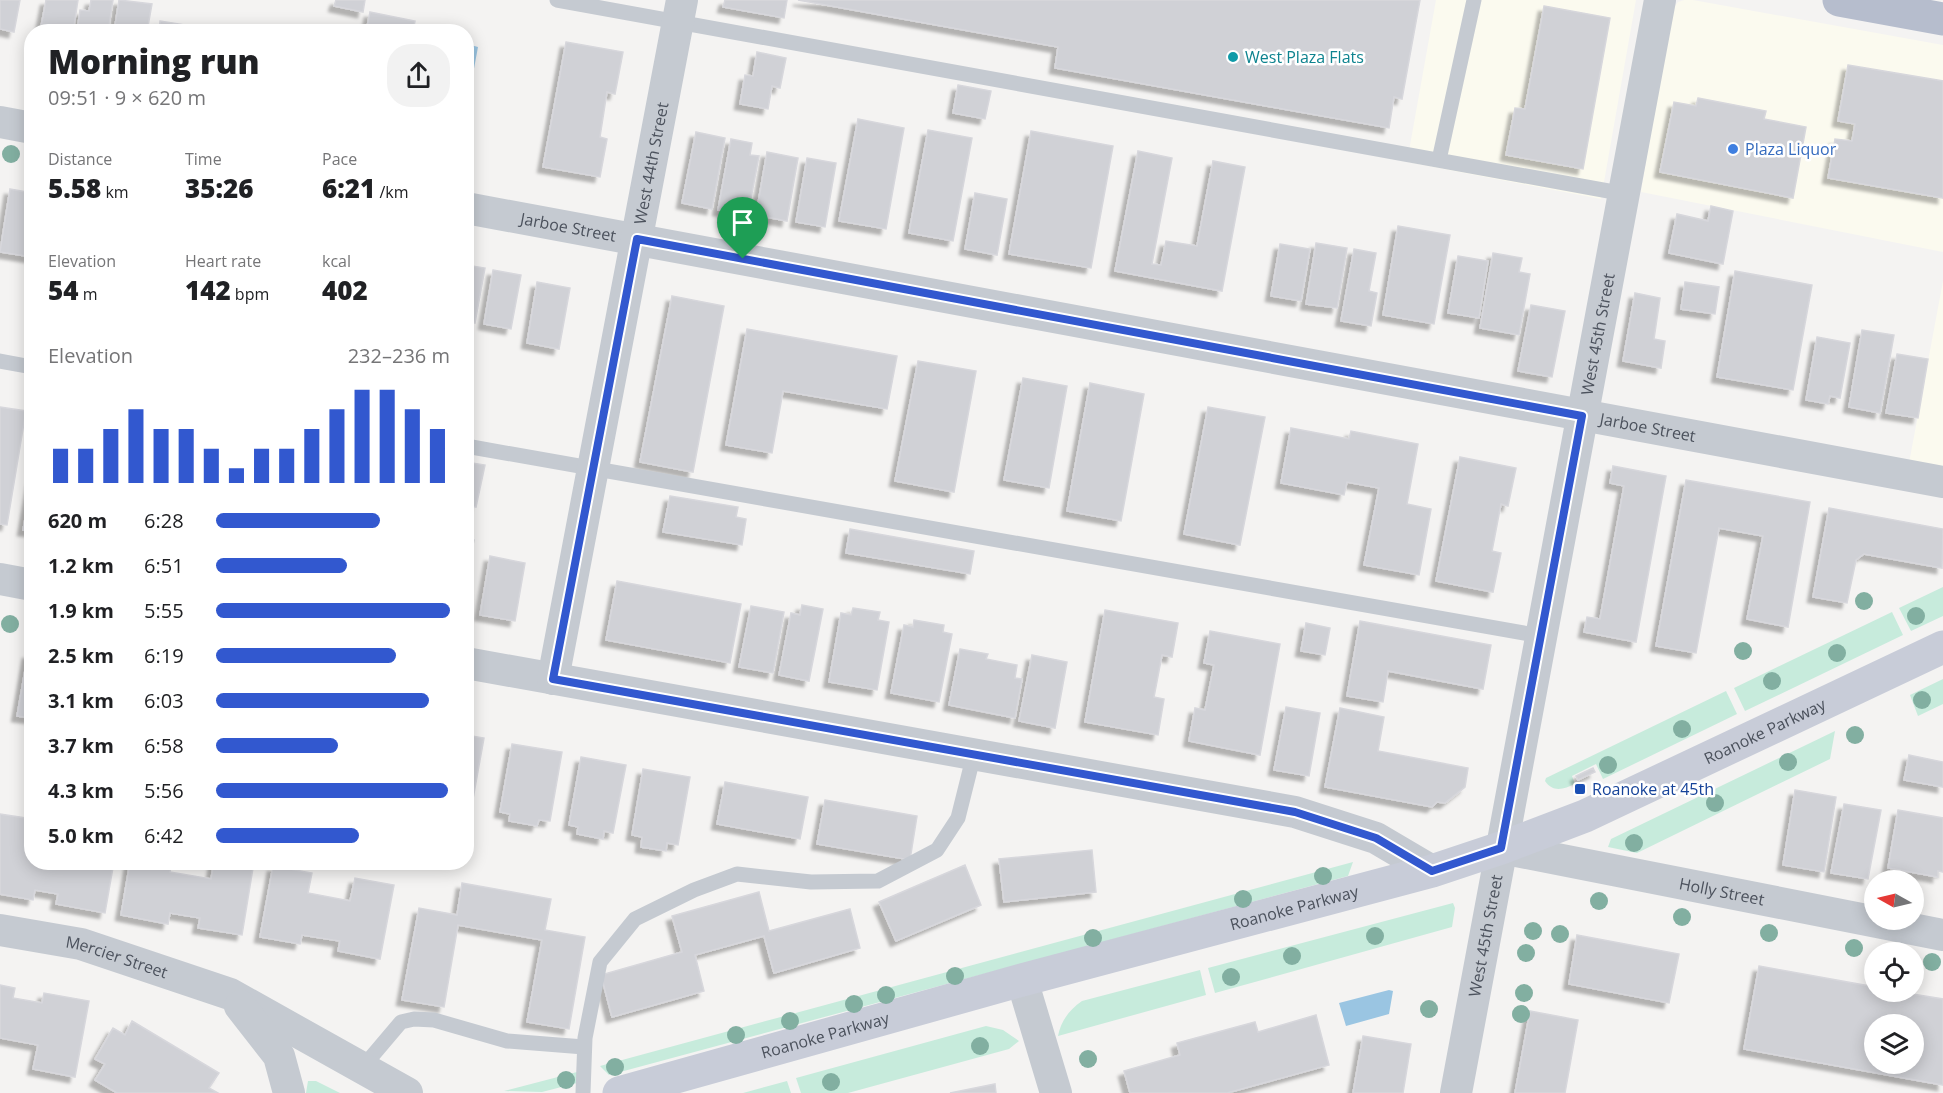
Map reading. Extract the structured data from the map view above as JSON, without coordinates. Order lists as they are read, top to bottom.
{
  "streets": {
    "street": [
      "West 44th Street",
      "Jarboe Street",
      "West 45th Street",
      "Roanoke Parkway",
      "Holly Street",
      "Mercier Street"
    ]
  },
  "crossings": [
    ["West 44th Street", "Jarboe Street"],
    ["Jarboe Street", "West 45th Street"],
    ["West 45th Street", "Roanoke Parkway"],
    ["West 45th Street", "Holly Street"],
    ["Roanoke Parkway", "Holly Street"]
  ],
  "places": {
    "other": ["West Plaza Flats", "Plaza Liquor"],
    "transit": ["Roanoke at 45th"]
  },
  "north": "left",
  "page": {
    "heading": ["Morning run", "09:51 · 9 × 620 m"],
    "stats": [
      ["Distance", "5.58 km"],
      ["Time", "35:26"],
      ["Pace", "6:21 /km"],
      ["Elevation", "54 m"],
      ["Heart rate", "142 bpm"],
      ["kcal", "402"]
    ],
    "chart": ["Elevation", "232–236 m"],
    "list": [
      {
        "name": "620 m",
        "note": "6:28"
      },
      {
        "name": "1.2 km",
        "note": "6:51"
      },
      {
        "name": "1.9 km",
        "note": "5:55"
      },
      {
        "name": "2.5 km",
        "note": "6:19"
      },
      {
        "name": "3.1 km",
        "note": "6:03"
      },
      {
        "name": "3.7 km",
        "note": "6:58"
      },
      {
        "name": "4.3 km",
        "note": "5:56"
      },
      {
        "name": "5.0 km",
        "note": "6:42"
      }
    ]
  }
}
